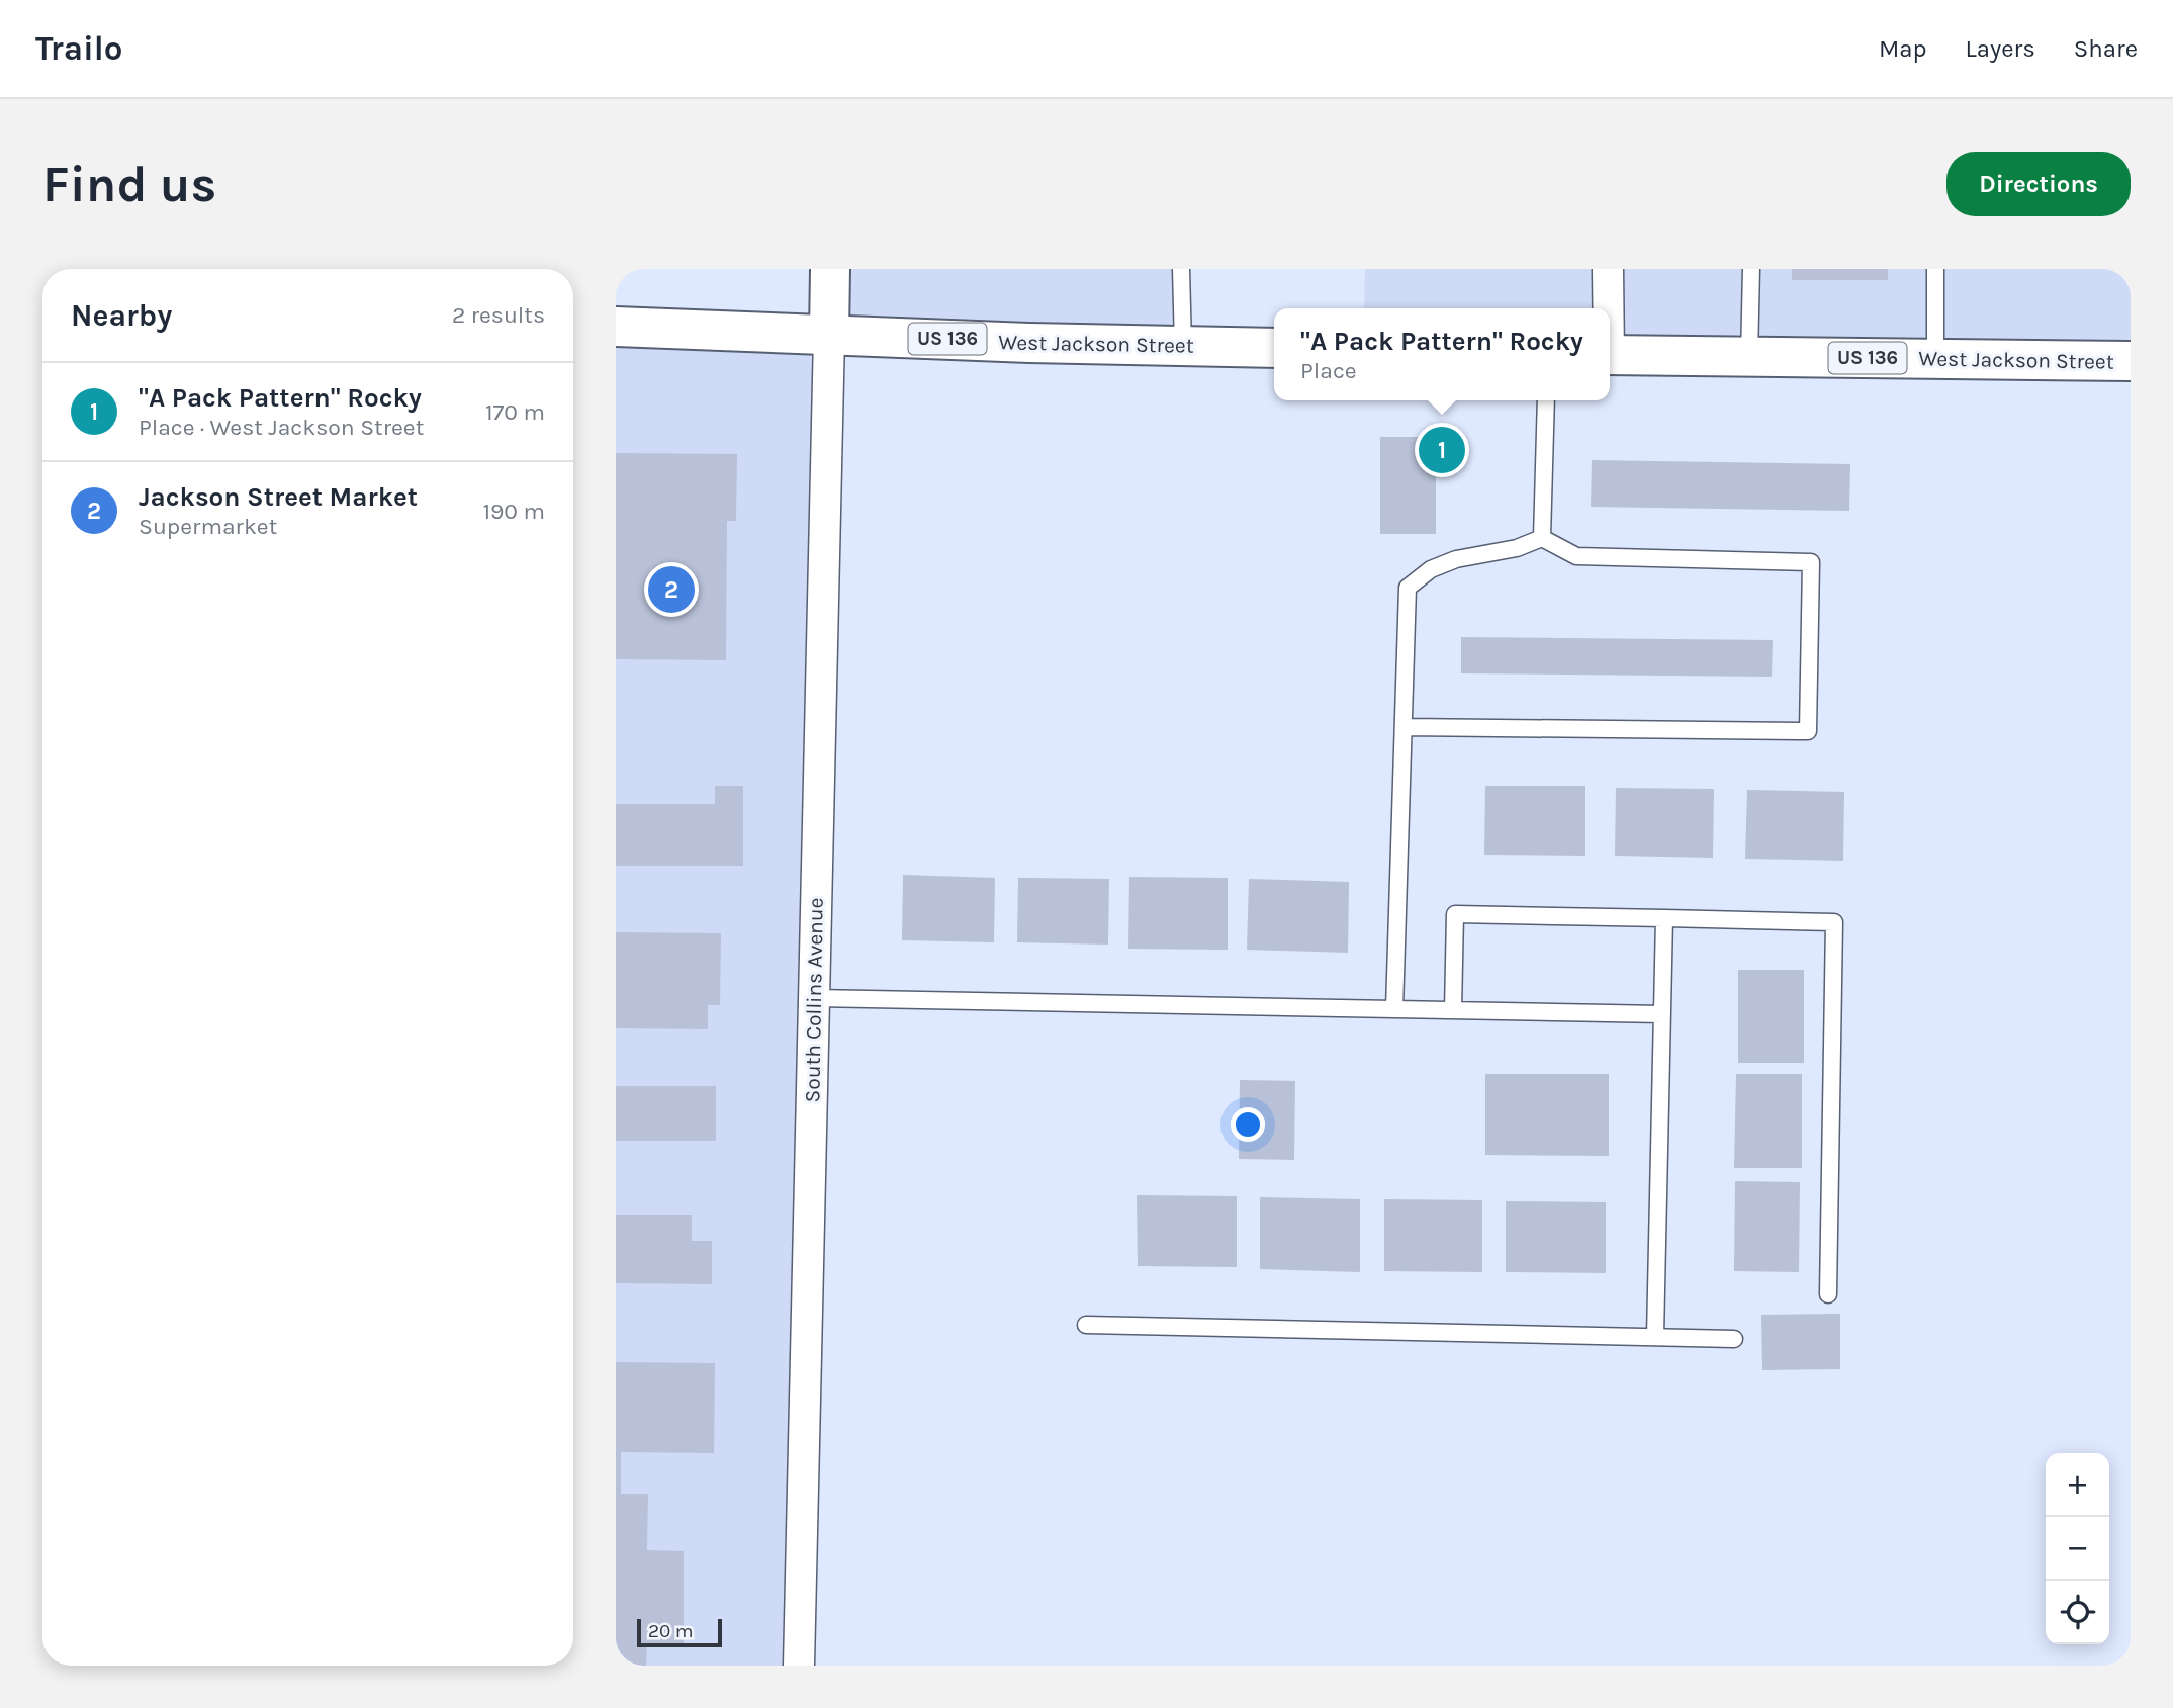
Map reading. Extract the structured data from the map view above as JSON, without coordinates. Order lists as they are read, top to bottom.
{
  "streets": {
    "main road": ["US 136", "West Jackson Street"],
    "street": ["South Collins Avenue"]
  },
  "crossings": [
    ["West Jackson Street", "South Collins Avenue"]
  ],
  "scale_bar": "20 m",
  "page": {
    "header": "Trailo",
    "nav": ["Map", "Layers", "Share"],
    "buttons": "Directions",
    "title": "Find us",
    "heading": ["Nearby", "2 results"],
    "popup": ["\"A Pack Pattern\" Rocky", "Place"],
    "list": [
      {
        "mark": "1",
        "name": "\"A Pack Pattern\" Rocky",
        "note": "Place · West Jackson Street",
        "value": "170 m"
      },
      {
        "mark": "2",
        "name": "Jackson Street Market",
        "note": "Supermarket",
        "value": "190 m"
      }
    ],
    "pins": ["1", "2"],
    "map_buttons": ["+", "−"],
    "scale": "20 m"
  }
}
